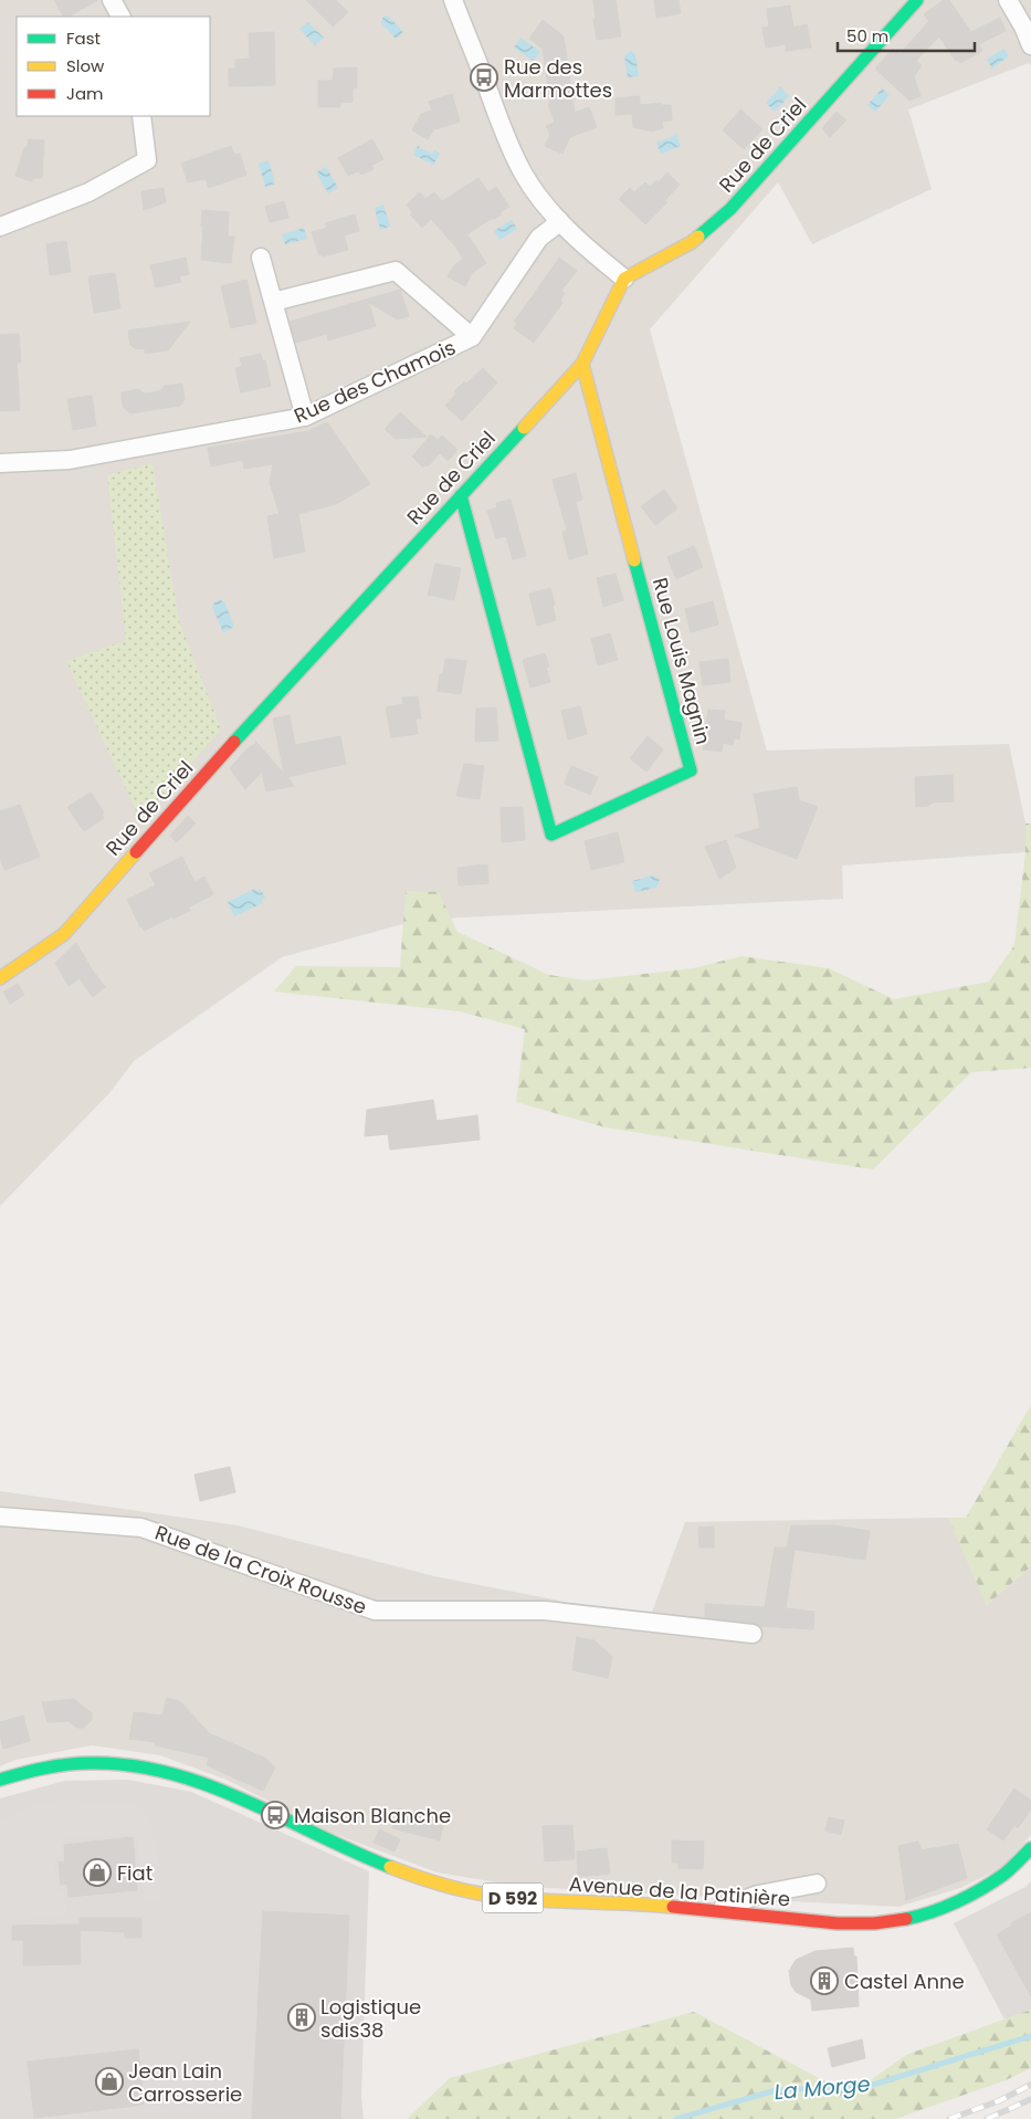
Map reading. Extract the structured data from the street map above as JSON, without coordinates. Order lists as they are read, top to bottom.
{
  "streets": {
    "street": [
      "Rue de Criel",
      "Rue des Chamois",
      "Rue Louis Magnin",
      "Rue de la Croix Rousse",
      "Avenue de la Patinière",
      "D 592"
    ]
  },
  "crossings": [
    ["Rue de Criel", "Rue Louis Magnin"]
  ],
  "water": ["La Morge"],
  "places": {
    "bus stop": ["Rue des Marmottes", "Maison Blanche"],
    "shop": ["Fiat", "Jean Lain Carrosserie"],
    "building": ["Castel Anne", "Logistique sdis38"]
  },
  "legend": ["Fast", "Slow", "Jam"],
  "scale_bar": "50 m"
}
